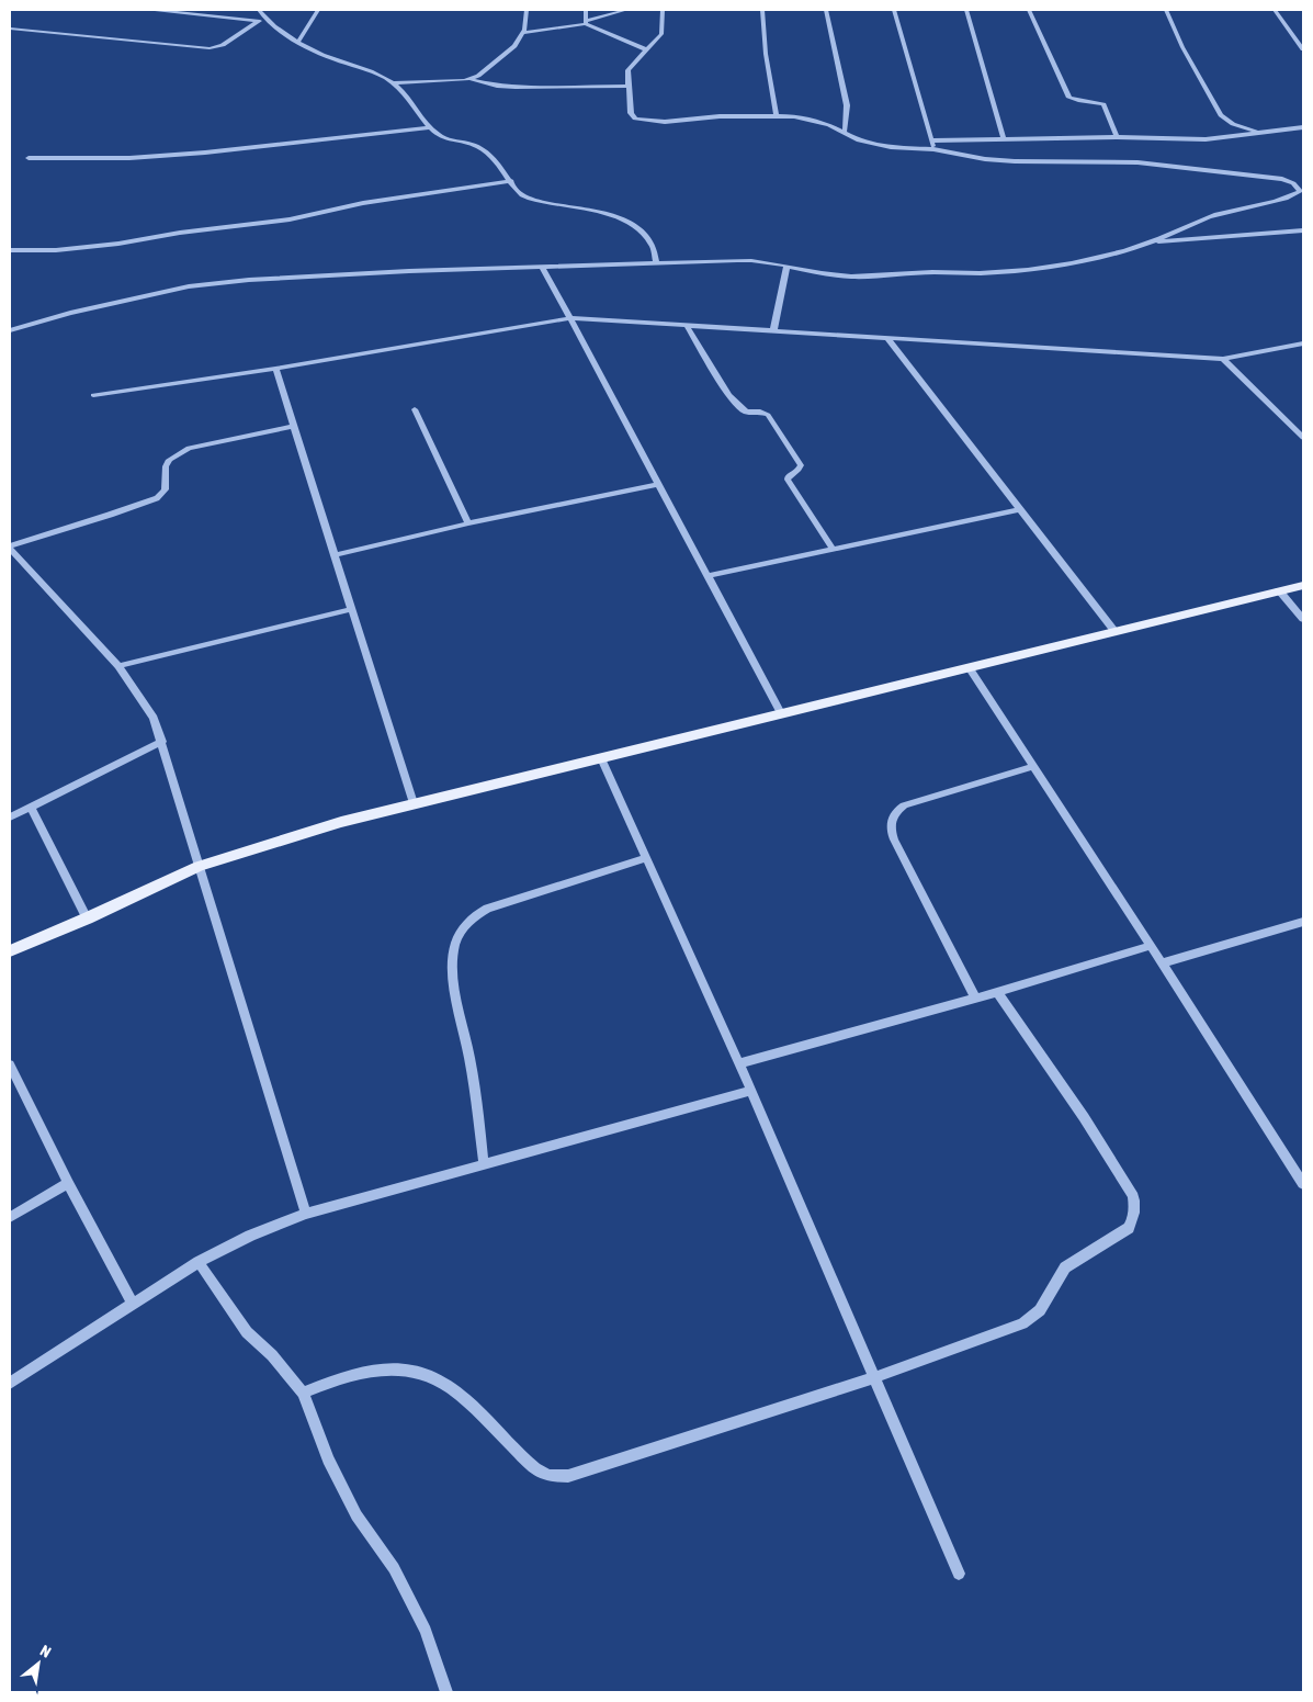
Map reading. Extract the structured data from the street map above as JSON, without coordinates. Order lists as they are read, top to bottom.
{
  "north": "top right"
}
